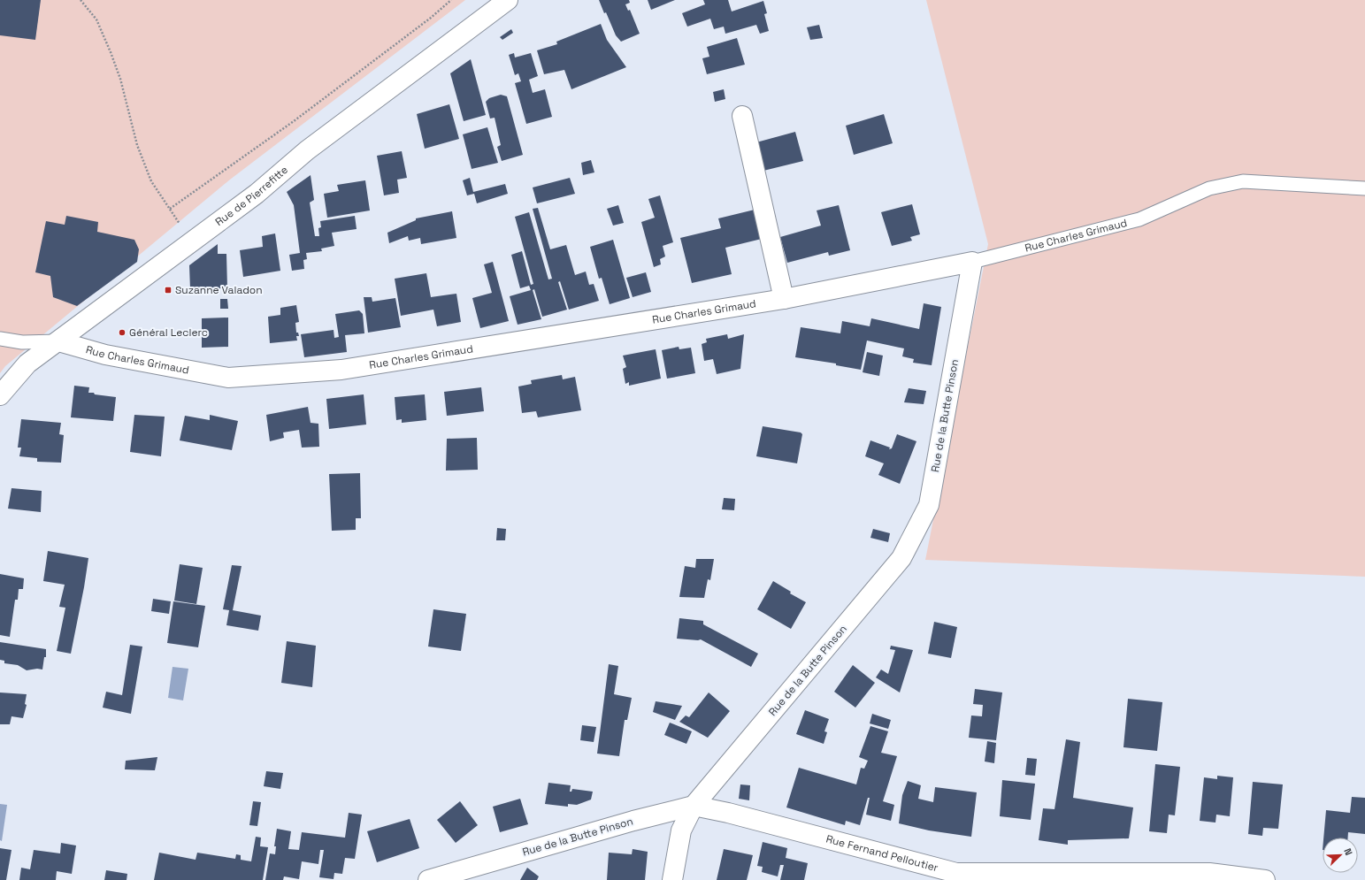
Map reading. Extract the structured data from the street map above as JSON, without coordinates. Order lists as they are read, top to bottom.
{
  "streets": {
    "street": [
      "Rue de Pierrefitte",
      "Rue Charles Grimaud",
      "Rue de la Butte Pinson",
      "Rue Fernand Pelloutier"
    ]
  },
  "crossings": [
    ["Rue de Pierrefitte", "Rue Charles Grimaud"],
    ["Rue Charles Grimaud", "Rue de la Butte Pinson"],
    ["Rue de la Butte Pinson", "Rue Fernand Pelloutier"]
  ],
  "places": {
    "transit": ["Suzanne Valadon"],
    "other": ["Général Leclerc"]
  },
  "north": "top right"
}
